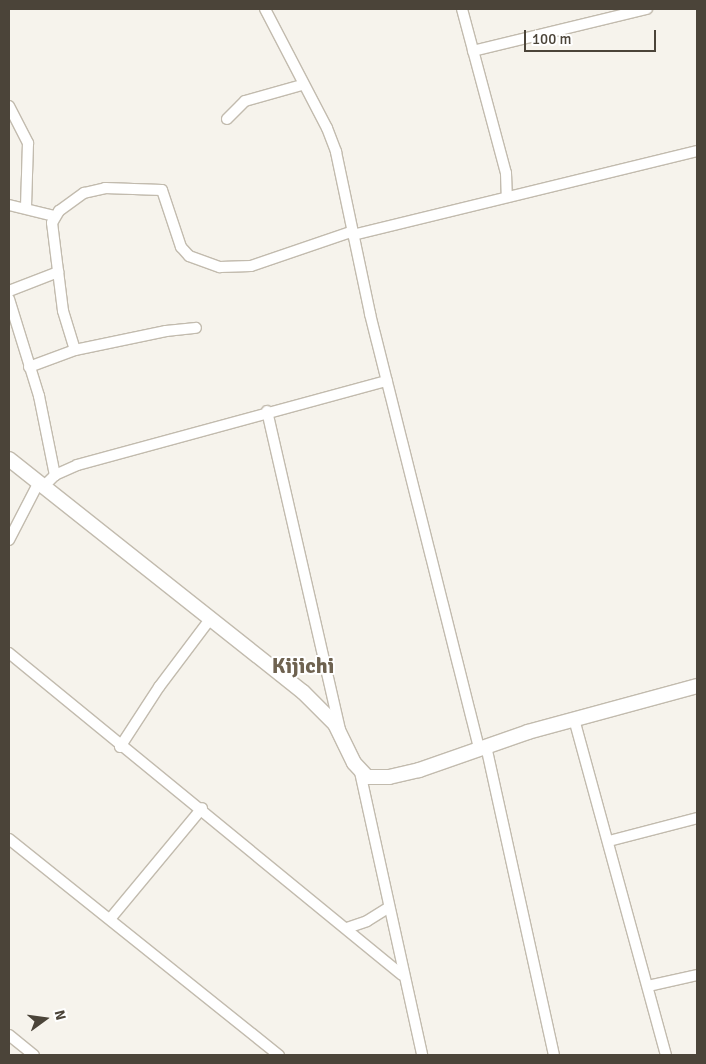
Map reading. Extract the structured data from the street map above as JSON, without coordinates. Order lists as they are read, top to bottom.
{
  "districts": ["Kijichi"],
  "scale_bar": "100 m",
  "north": "right"
}
